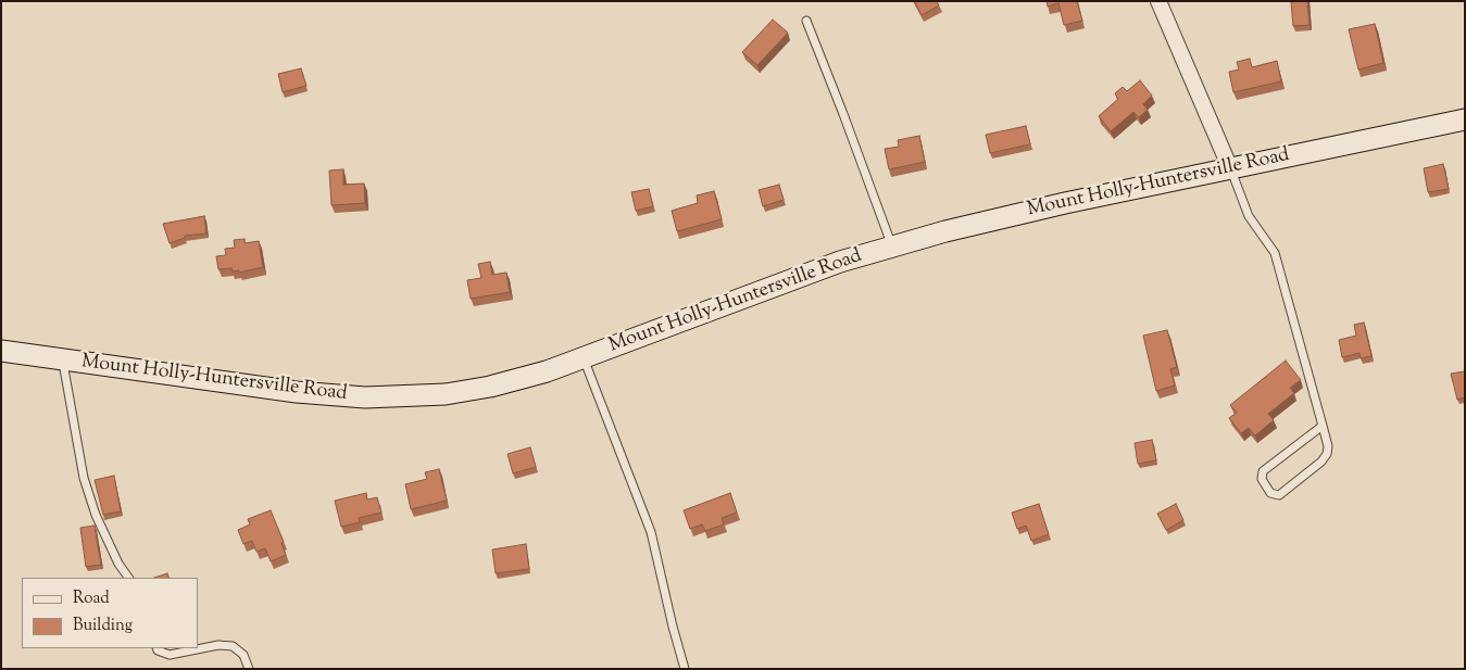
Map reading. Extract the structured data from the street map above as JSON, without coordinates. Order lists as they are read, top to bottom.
{
  "streets": {
    "main road": ["Mount Holly-Huntersville Road"]
  },
  "legend": ["Road", "Building"]
}
